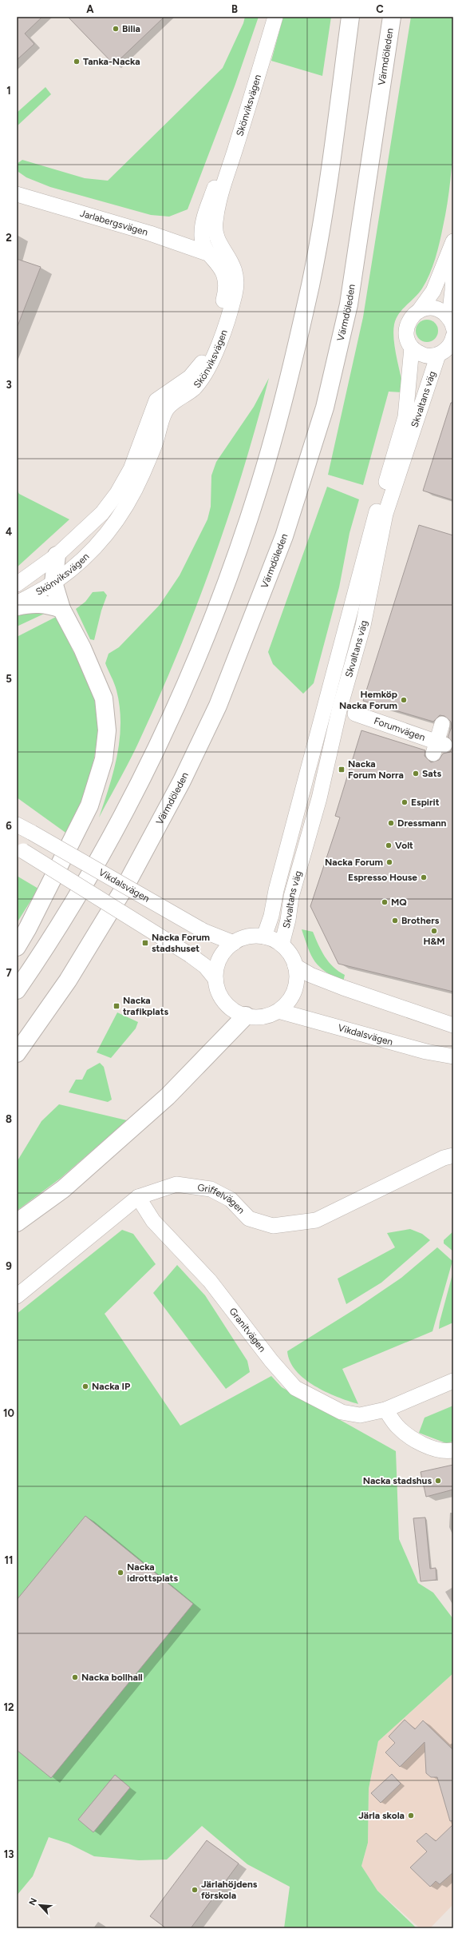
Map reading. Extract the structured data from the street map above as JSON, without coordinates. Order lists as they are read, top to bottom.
{
  "streets": {
    "highway": ["Värmdöleden"],
    "street": [
      "Skönviksvägen",
      "Jarlabergsvägen",
      "Skvaltans väg",
      "Forumvägen",
      "Vikdalsvägen",
      "Griffelvägen",
      "Granitvägen"
    ]
  },
  "crossings": [
    ["Skönviksvägen", "Jarlabergsvägen"],
    ["Skvaltans väg", "Vikdalsvägen"],
    ["Griffelvägen", "Granitvägen"]
  ],
  "places": {
    "other": [
      "Bilia",
      "Tanka-Nacka",
      "Hemköp Nacka Forum",
      "Sats",
      "Espirit",
      "Dressmann",
      "Volt",
      "Nacka Forum",
      "Espresso House",
      "MQ",
      "Brothers",
      "H&M",
      "Nacka IP",
      "Nacka stadshus",
      "Nacka idrottsplats",
      "Nacka bollhall",
      "Järla skola",
      "Järlahöjdens förskola"
    ],
    "transit": ["Nacka Forum Norra", "Nacka Forum stadshuset", "Nacka trafikplats"]
  },
  "north": "top left",
  "grid": {
    "columns": ["A", "B", "C"],
    "rows": [
      "1",
      "2",
      "3",
      "4",
      "5",
      "6",
      "7",
      "8",
      "9",
      "10",
      "11",
      "12",
      "13"
    ]
  }
}
